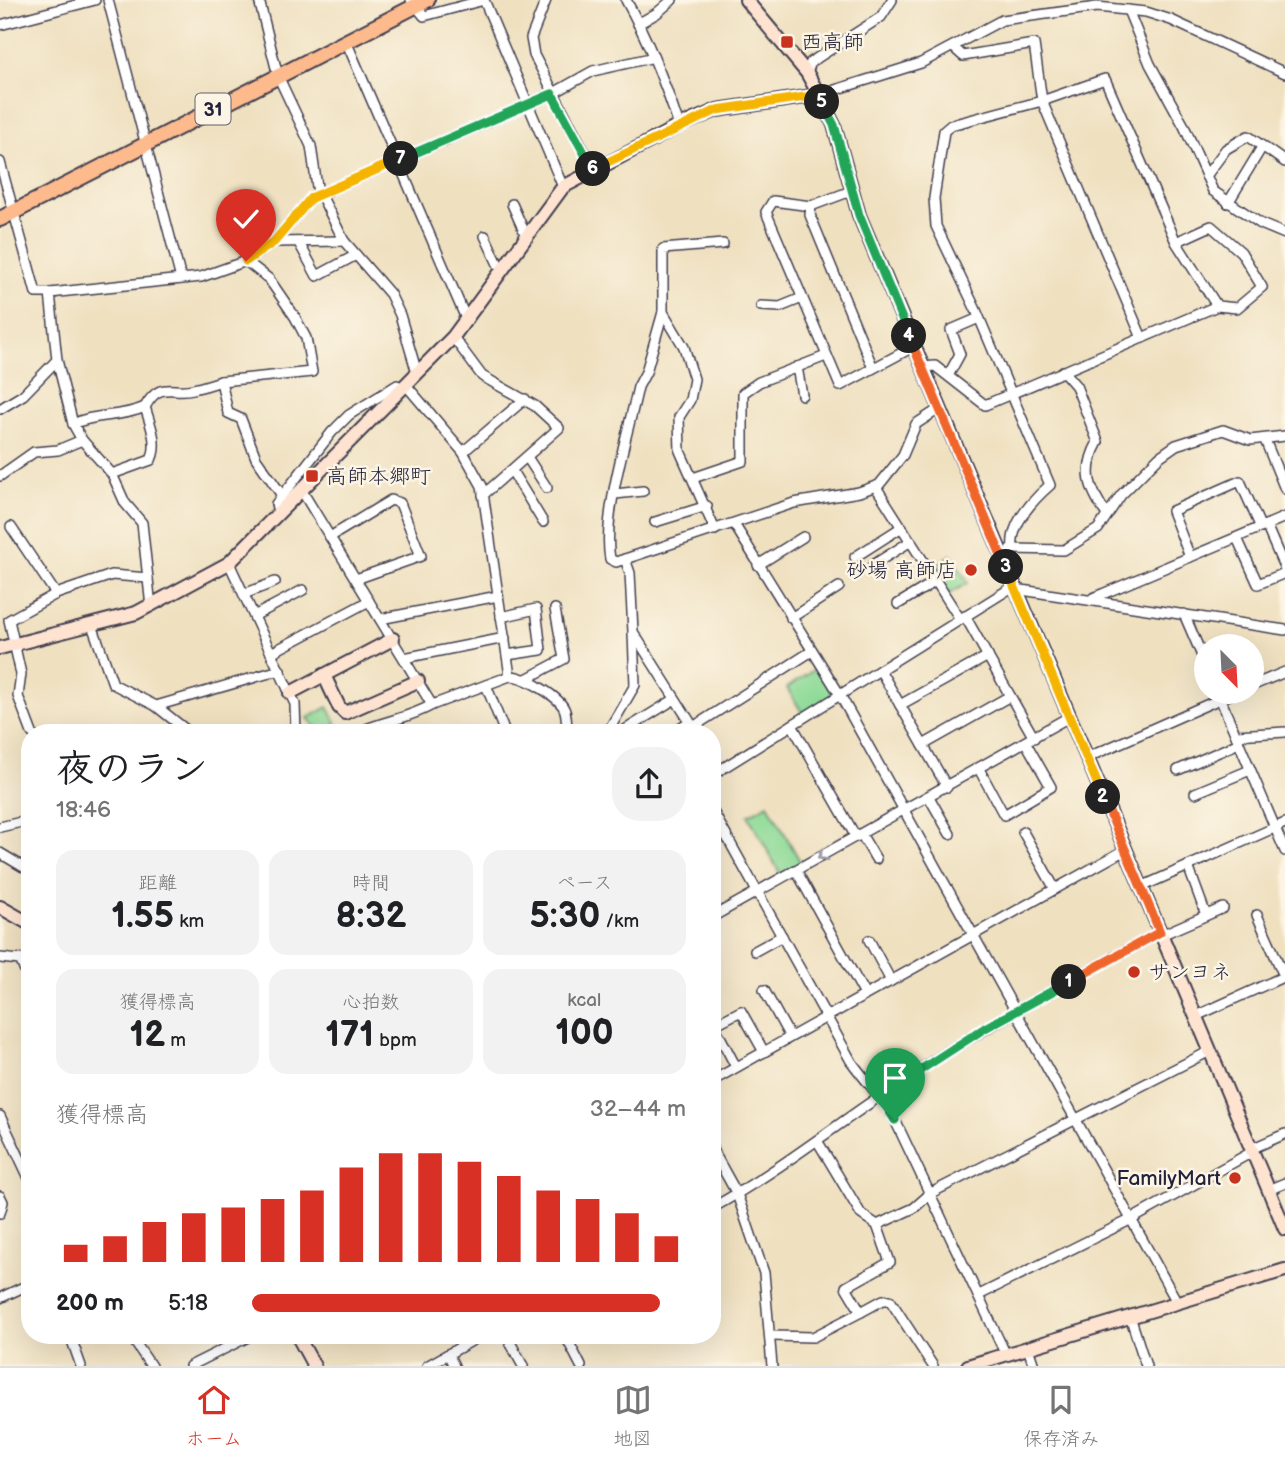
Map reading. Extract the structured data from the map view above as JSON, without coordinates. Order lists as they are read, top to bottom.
{
  "streets": {
    "main road": ["31"]
  },
  "places": {
    "transit": ["西高師", "高師本郷町"],
    "other": ["砂場 高師店", "サンヨネ", "FamilyMart"]
  },
  "north": "bottom right",
  "page": {
    "pins": [
      "5",
      "7",
      "6",
      "4",
      "3",
      "2",
      "1"
    ],
    "heading": ["夜のラン", "18:46"],
    "stats": [
      ["距離", "1.55 km"],
      ["時間", "8:32"],
      ["ペース", "5:30 /km"],
      ["獲得標高", "12 m"],
      ["心拍数", "171 bpm"],
      ["kcal", "100"]
    ],
    "chart": ["獲得標高", "32–44 m"],
    "list": [
      {
        "name": "200 m",
        "note": "5:18"
      }
    ],
    "tabs": ["ホーム", "地図", "保存済み"]
  }
}
